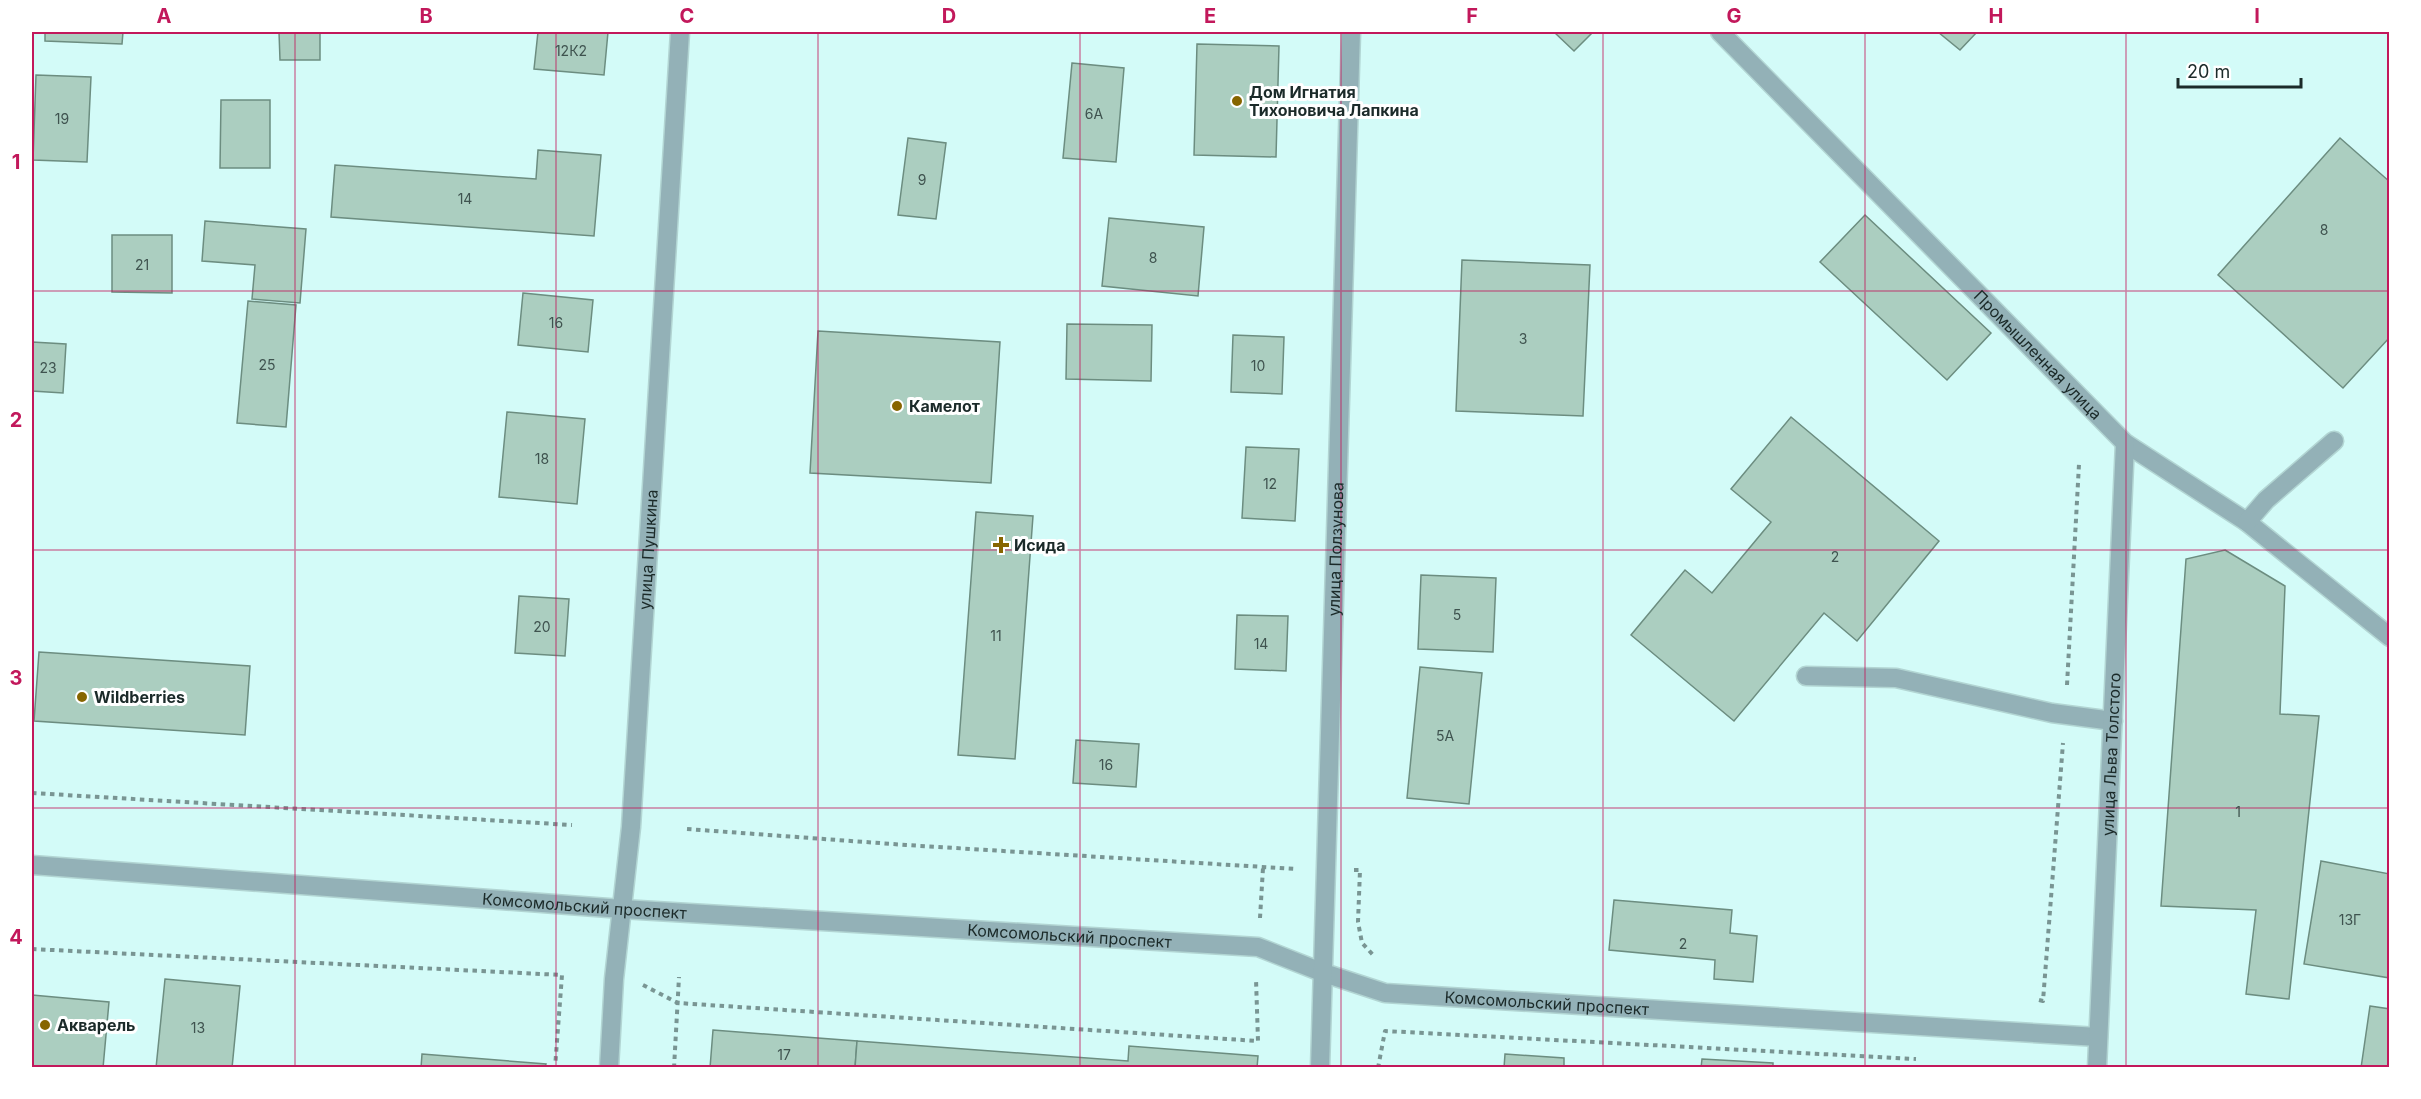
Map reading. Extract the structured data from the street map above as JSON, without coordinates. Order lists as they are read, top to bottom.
{
  "streets": {
    "street": [
      "Промышленная улица",
      "улица Пушкина",
      "улица Ползунова",
      "улица Льва Толстого",
      "Комсомольский проспект"
    ]
  },
  "crossings": [
    ["Промышленная улица", "улица Льва Толстого"],
    ["улица Пушкина", "Комсомольский проспект"],
    ["улица Ползунова", "Комсомольский проспект"],
    ["улица Льва Толстого", "Комсомольский проспект"]
  ],
  "places": {
    "other": [
      "Дом Игнатия Тихоновича Лапкина",
      "Камелот",
      "Wildberries",
      "Акварель"
    ],
    "health": ["Исида"]
  },
  "house_numbers": [
    "12К2",
    "6А",
    "19",
    "9",
    "14",
    "8",
    "8",
    "21",
    "16",
    "3",
    "25",
    "10",
    "23",
    "18",
    "12",
    "2",
    "5",
    "20",
    "11",
    "14",
    "5А",
    "16",
    "1",
    "13Г",
    "2",
    "13",
    "17"
  ],
  "scale_bar": "20 m",
  "grid": {
    "columns": [
      "A",
      "B",
      "C",
      "D",
      "E",
      "F",
      "G",
      "H",
      "I"
    ],
    "rows": [
      "1",
      "2",
      "3",
      "4"
    ]
  }
}
